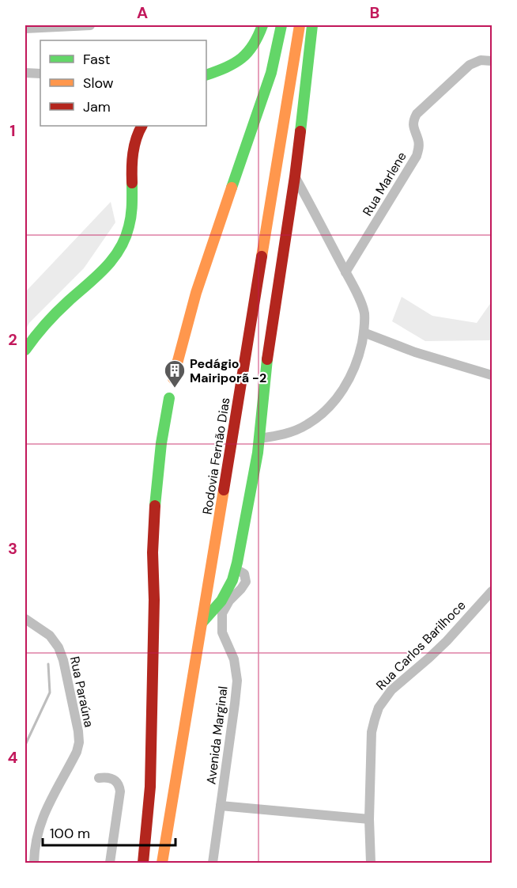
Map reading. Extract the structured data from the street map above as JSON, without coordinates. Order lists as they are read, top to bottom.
{
  "streets": {
    "main road": ["Rodovia Fernão Dias"],
    "street": [
      "Rua Marlene",
      "Rua Carlos Barilhoce",
      "Rua Paraúna",
      "Avenida Marginal"
    ]
  },
  "places": {
    "building": ["Pedágio Mairiporã -2"]
  },
  "legend": ["Fast", "Slow", "Jam"],
  "scale_bar": "100 m",
  "grid": {
    "columns": ["A", "B"],
    "rows": [
      "1",
      "2",
      "3",
      "4"
    ]
  }
}
